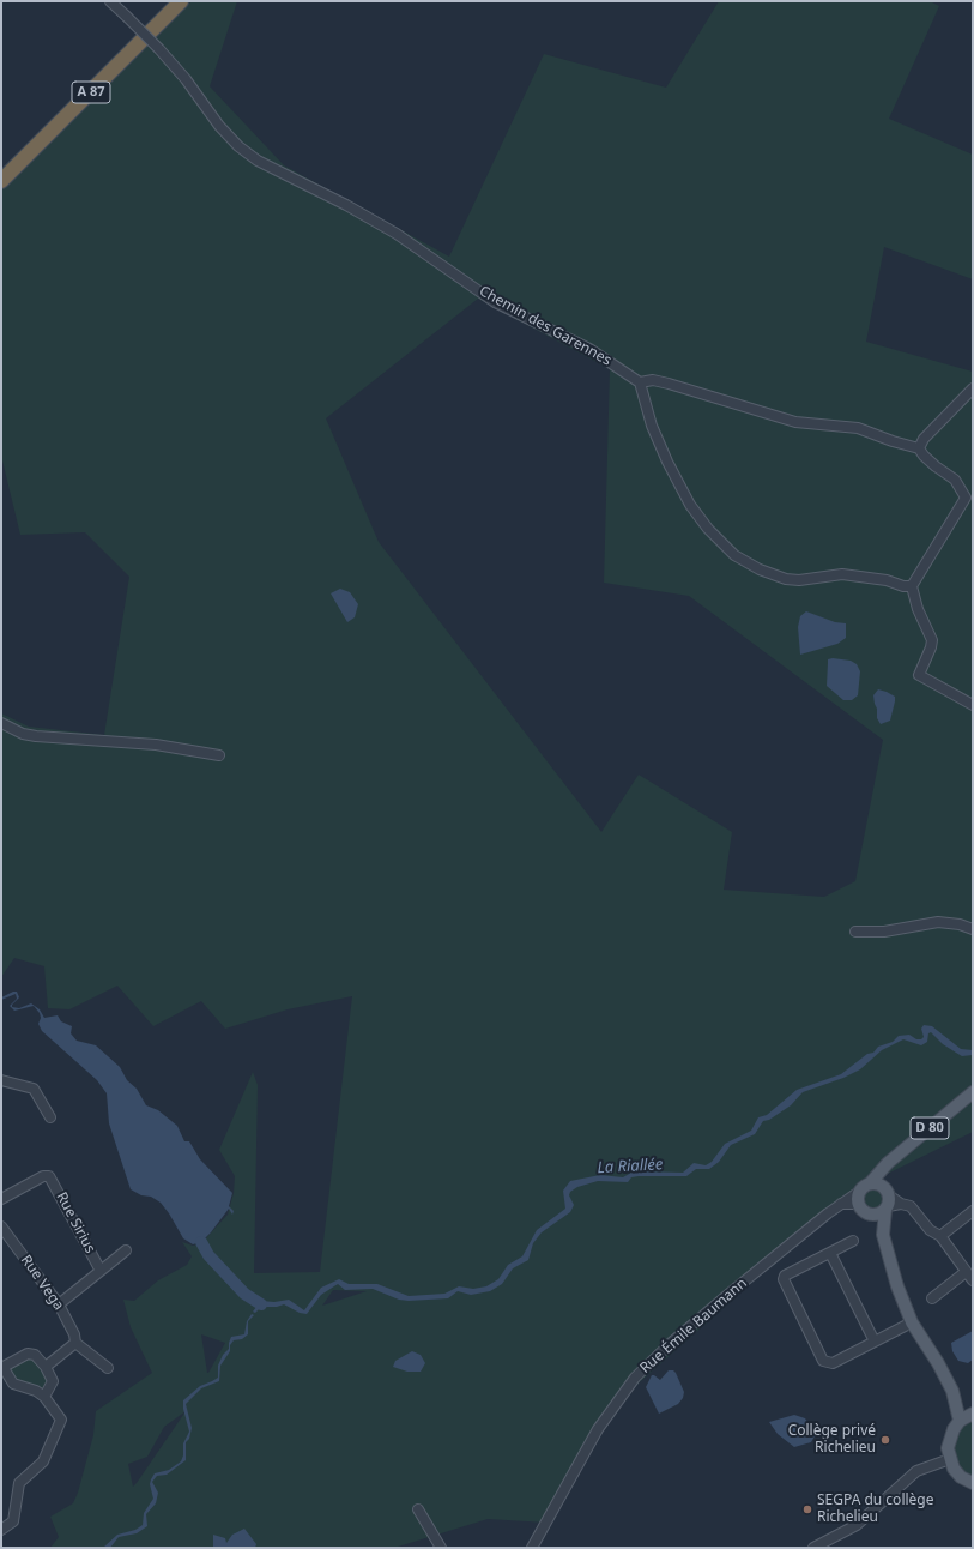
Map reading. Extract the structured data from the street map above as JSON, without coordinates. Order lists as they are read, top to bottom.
{
  "streets": {
    "highway": ["A 87"],
    "main road": ["D 80"],
    "street": [
      "Chemin des Garennes",
      "Rue Sirius",
      "Rue Vega",
      "Rue Émile Baumann"
    ]
  },
  "crossings": [
    ["D 80", "Rue Émile Baumann"],
    ["Rue Sirius", "Rue Vega"]
  ],
  "water": ["La Riallée"],
  "places": ["Collège privé Richelieu", "SEGPA du collège Richelieu"]
}
